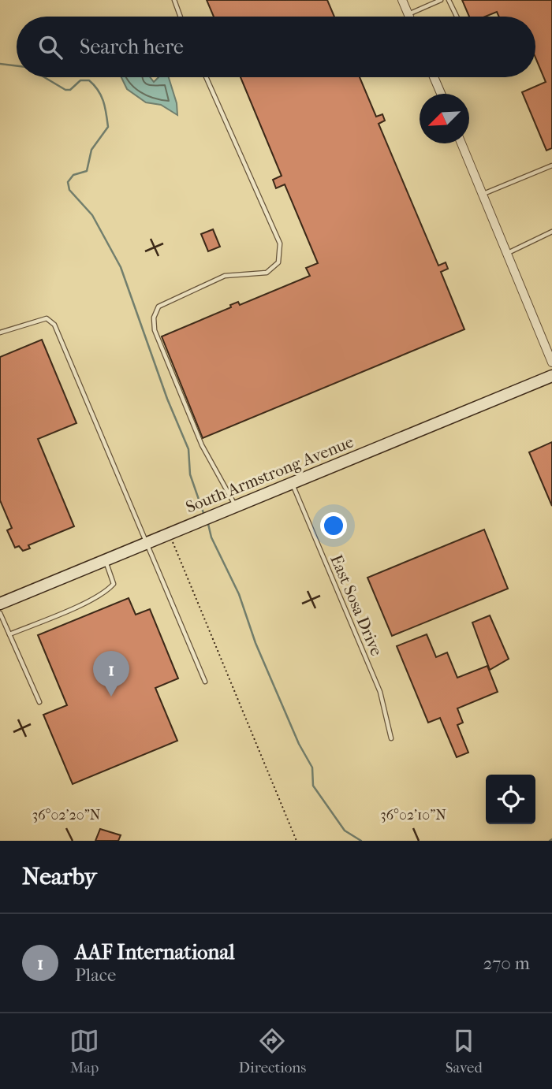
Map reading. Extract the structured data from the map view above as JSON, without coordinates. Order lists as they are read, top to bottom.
{
  "streets": {
    "street": ["South Armstrong Avenue"],
    "lane": ["East Sosa Drive"]
  },
  "crossings": [
    ["South Armstrong Avenue", "East Sosa Drive"]
  ],
  "north": "bottom left",
  "page": {
    "search": "Search here",
    "pins": "1",
    "heading": "Nearby",
    "list": [
      {
        "mark": "1",
        "name": "AAF International",
        "note": "Place",
        "value": "270 m"
      }
    ],
    "nav": ["Map", "Directions", "Saved"]
  },
  "coordinates": ["36°02'20\"N", "36°02'10\"N"]
}
